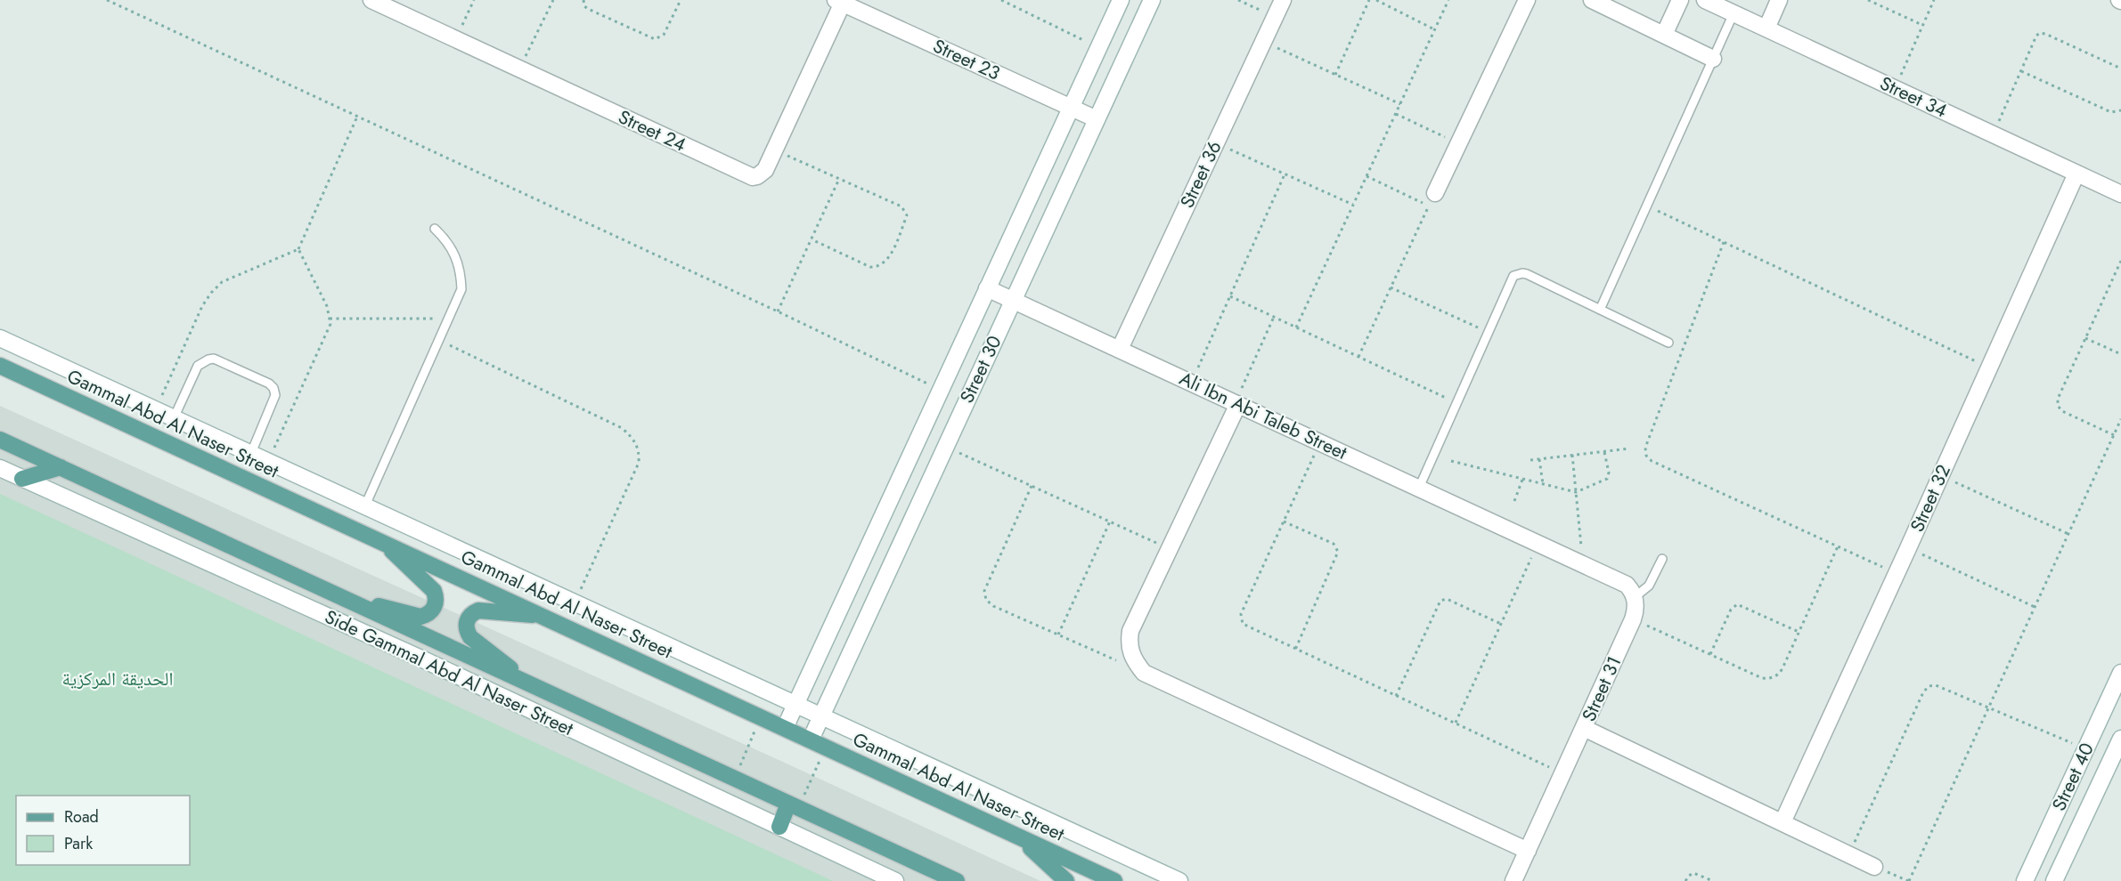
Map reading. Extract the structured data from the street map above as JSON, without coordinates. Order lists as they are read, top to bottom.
{
  "streets": {
    "main road": ["Gammal Abd Al Naser Street"],
    "street": [
      "Street 23",
      "Street 34",
      "Street 24",
      "Street 36",
      "Street 30",
      "Ali Ibn Abi Taleb Street",
      "Street 32",
      "Side Gammal Abd Al Naser Street",
      "Street 31",
      "Street 40"
    ]
  },
  "crossings": [
    ["Street 23", "Street 24"],
    ["Street 23", "Street 30"],
    ["Street 34", "Street 32"],
    ["Street 36", "Ali Ibn Abi Taleb Street"],
    ["Street 30", "Ali Ibn Abi Taleb Street"],
    ["Street 30", "Gammal Abd Al Naser Street"]
  ],
  "parks": ["الحديقة المركزية"],
  "legend": ["Road", "Park"]
}
